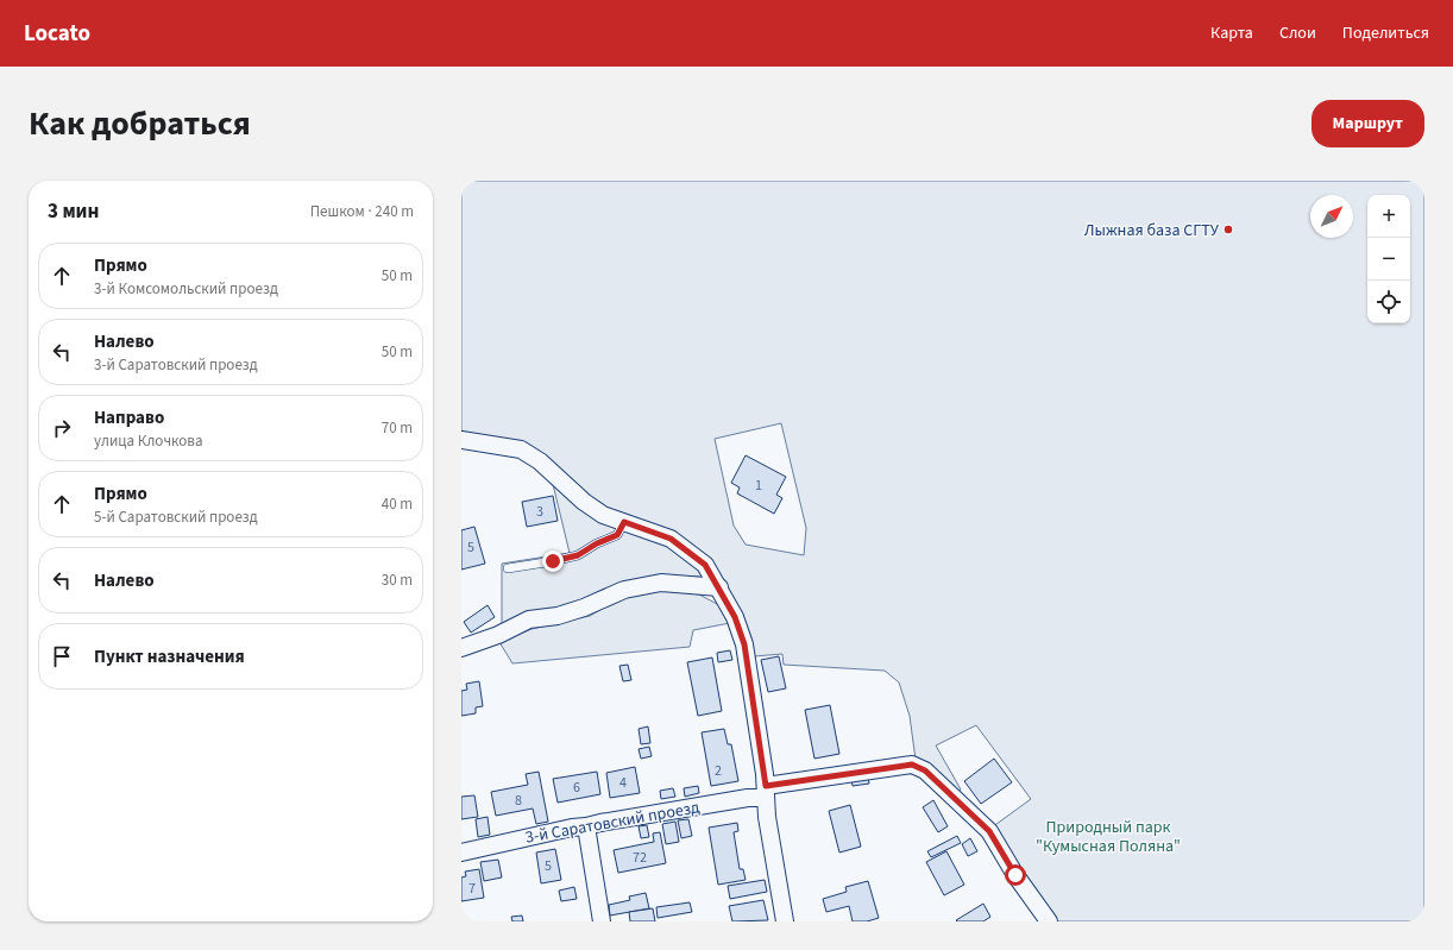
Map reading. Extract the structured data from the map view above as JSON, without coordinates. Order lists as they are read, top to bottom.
{
  "streets": {
    "street": ["3-й Саратовский проезд"]
  },
  "parks": ["Природный парк \"Кумысная Поляна\""],
  "places": ["Лыжная база СГТУ"],
  "house_numbers": [
    "1",
    "3",
    "5",
    "2",
    "4",
    "6",
    "8",
    "72",
    "5",
    "7"
  ],
  "north": "top right",
  "page": {
    "header": "Locato",
    "nav": ["Карта", "Слои", "Поделиться"],
    "title": "Как добраться",
    "buttons": "Маршрут",
    "heading": ["3 мин", "Пешком · 240 m"],
    "map_buttons": ["+", "−"],
    "list": [
      ["Прямо", "3-й Комсомольский проезд", "50 m"],
      ["Налево", "3-й Саратовский проезд", "50 m"],
      ["Направо", "улица Клочкова", "70 m"],
      ["Прямо", "5-й Саратовский проезд", "40 m"],
      ["Налево", "30 m"],
      "Пункт назначения"
    ]
  }
}
